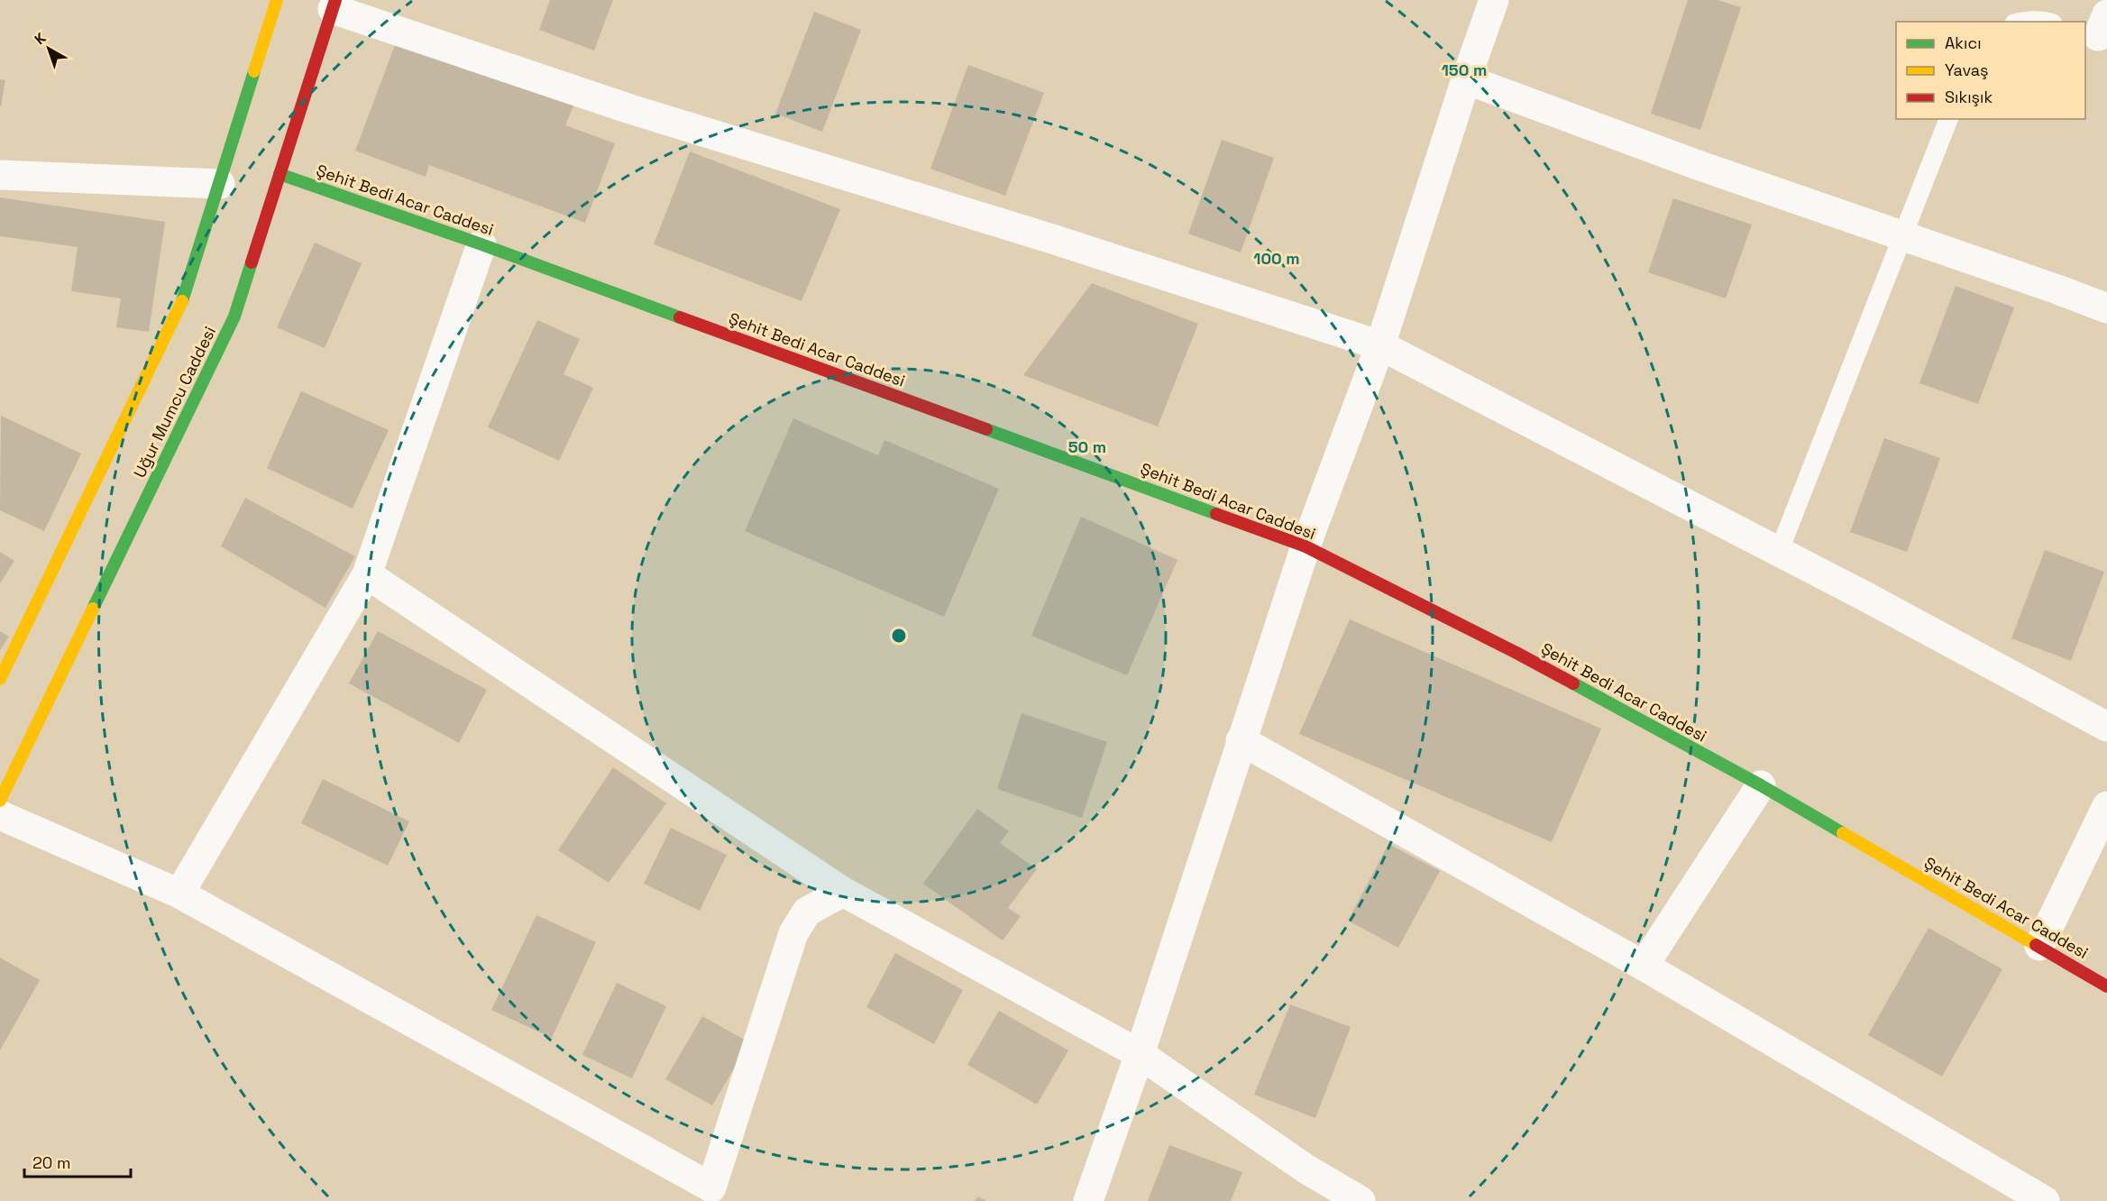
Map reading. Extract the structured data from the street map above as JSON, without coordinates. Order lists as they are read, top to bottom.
{
  "streets": {
    "street": ["Şehit Bedi Acar Caddesi", "Uğur Mumcu Caddesi"]
  },
  "crossings": [
    ["Şehit Bedi Acar Caddesi", "Uğur Mumcu Caddesi"]
  ],
  "legend": ["Akıcı", "Yavaş", "Sıkışık"],
  "scale_bar": "20 m",
  "north": "top left",
  "rings": ["150 m", "100 m", "50 m"]
}
